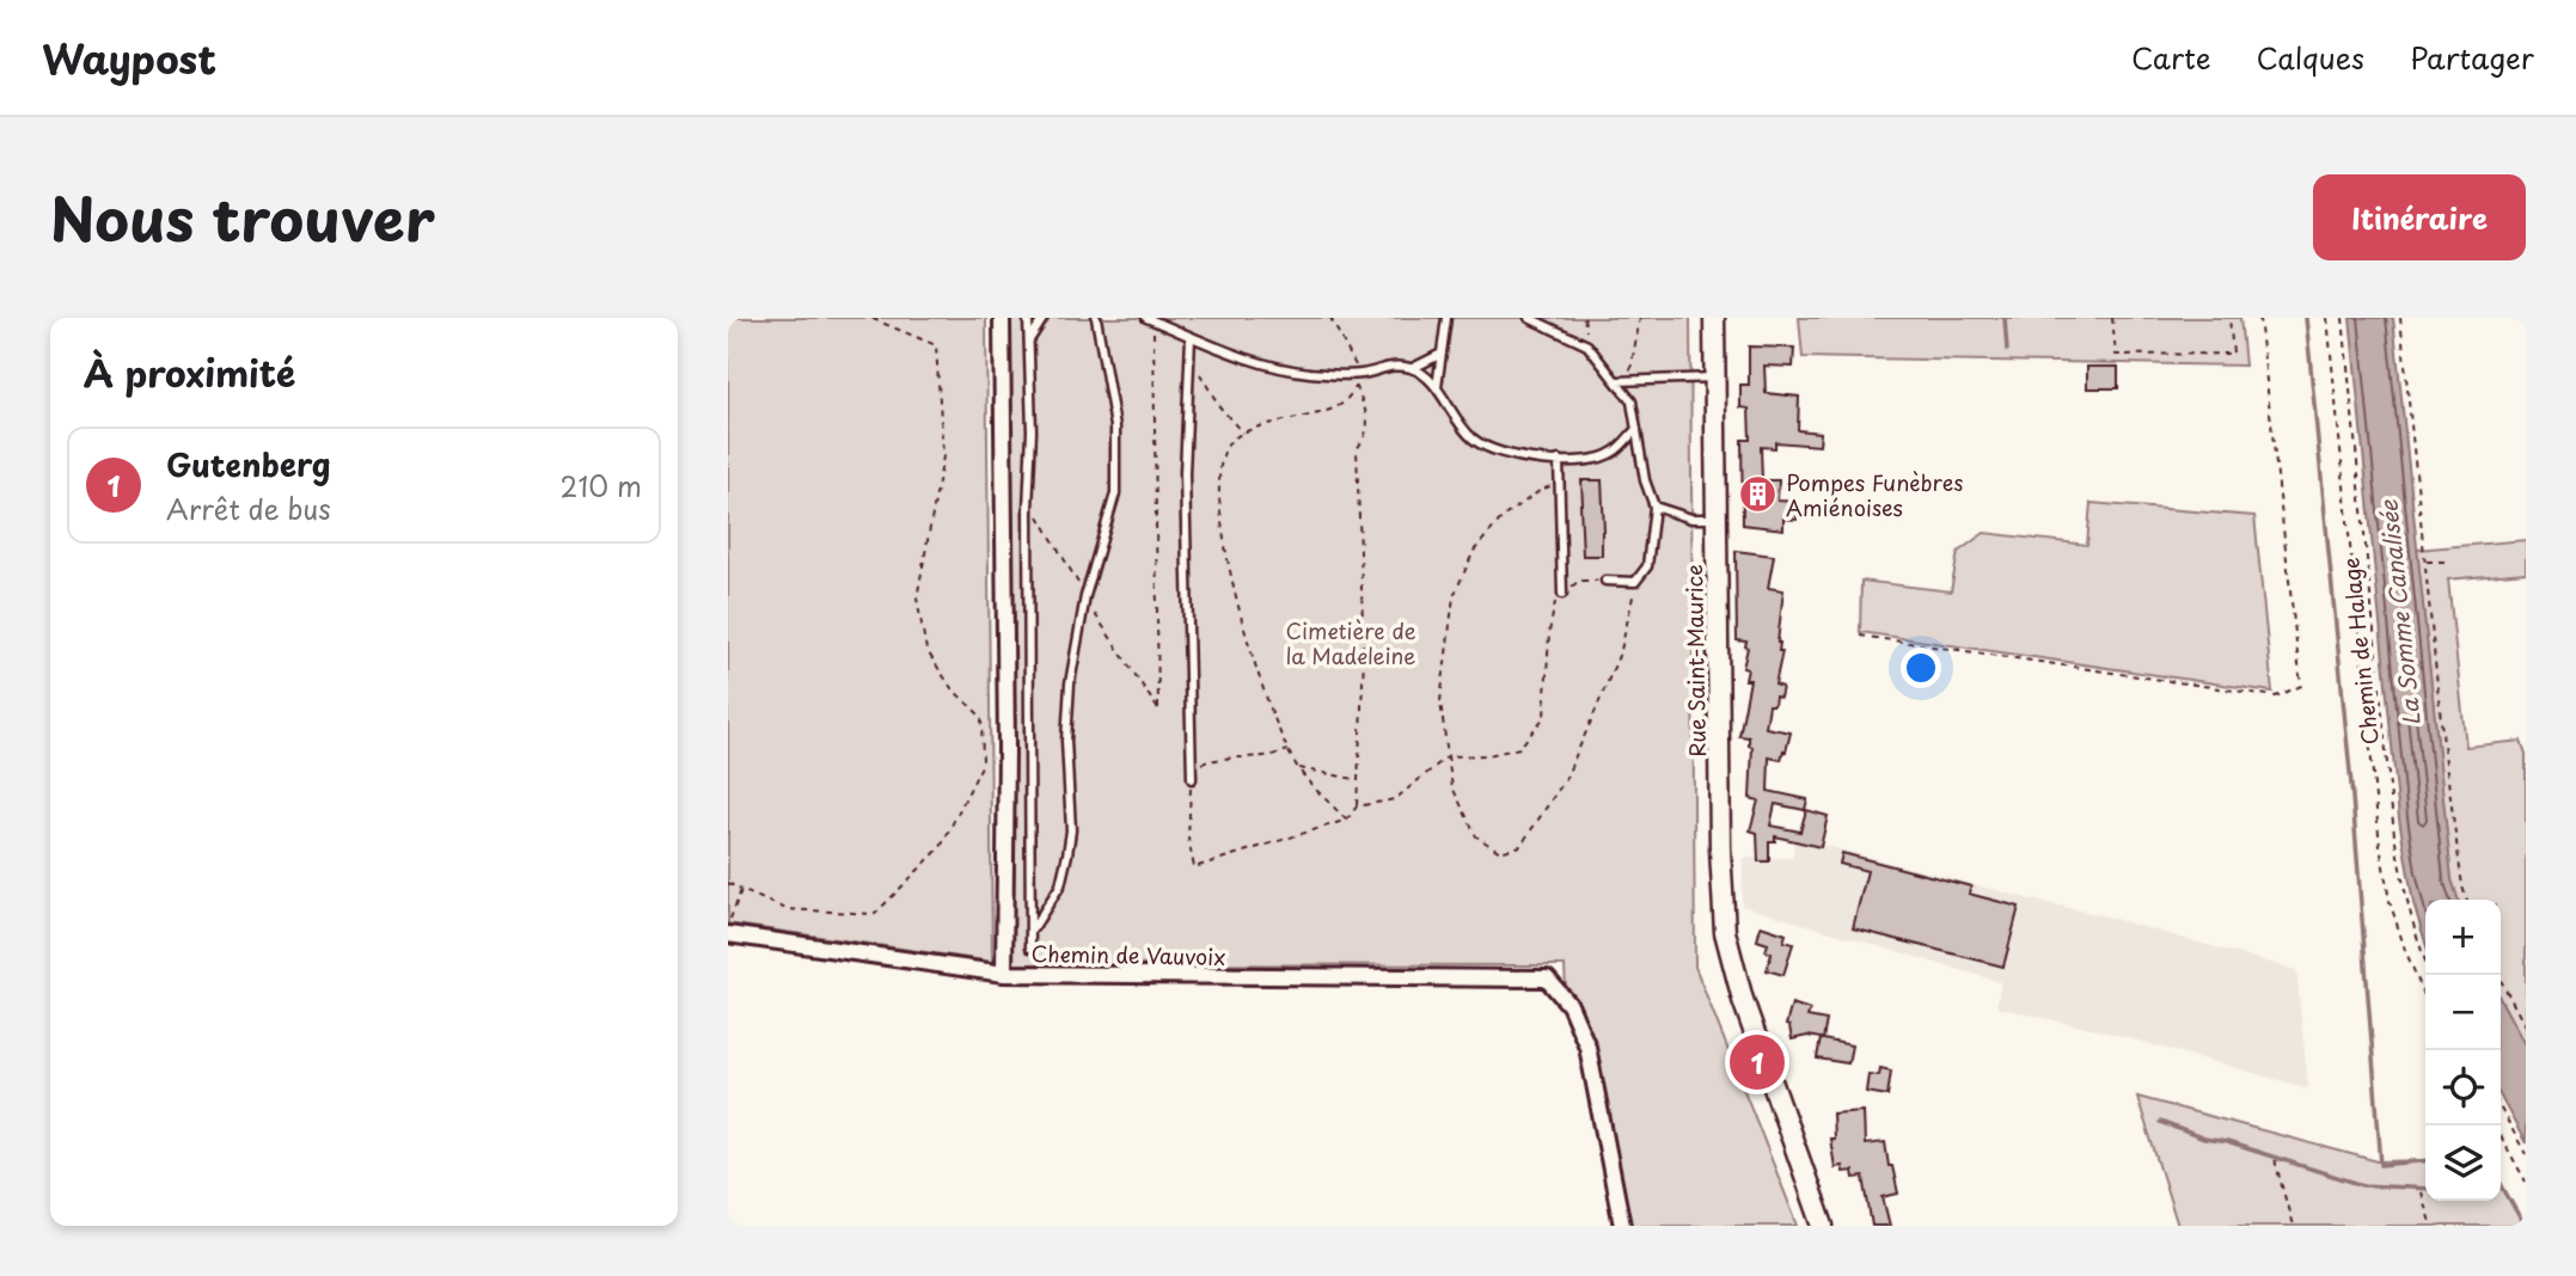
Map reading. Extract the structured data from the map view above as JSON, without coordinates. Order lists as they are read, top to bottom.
{
  "streets": {
    "street": ["Rue Saint-Maurice", "Chemin de Vauvoix"],
    "path": ["Chemin de Halage"]
  },
  "water": ["La Somme Canalisée"],
  "parks": ["Cimetière de la Madeleine"],
  "places": {
    "building": ["Pompes Funèbres Amiénoises"]
  },
  "page": {
    "header": "Waypost",
    "nav": ["Carte", "Calques", "Partager"],
    "title": "Nous trouver",
    "buttons": "Itinéraire",
    "heading": "À proximité",
    "list": [
      {
        "mark": "1",
        "name": "Gutenberg",
        "note": "Arrêt de bus",
        "value": "210 m"
      }
    ],
    "map_buttons": ["+", "−"],
    "pins": "1"
  }
}
